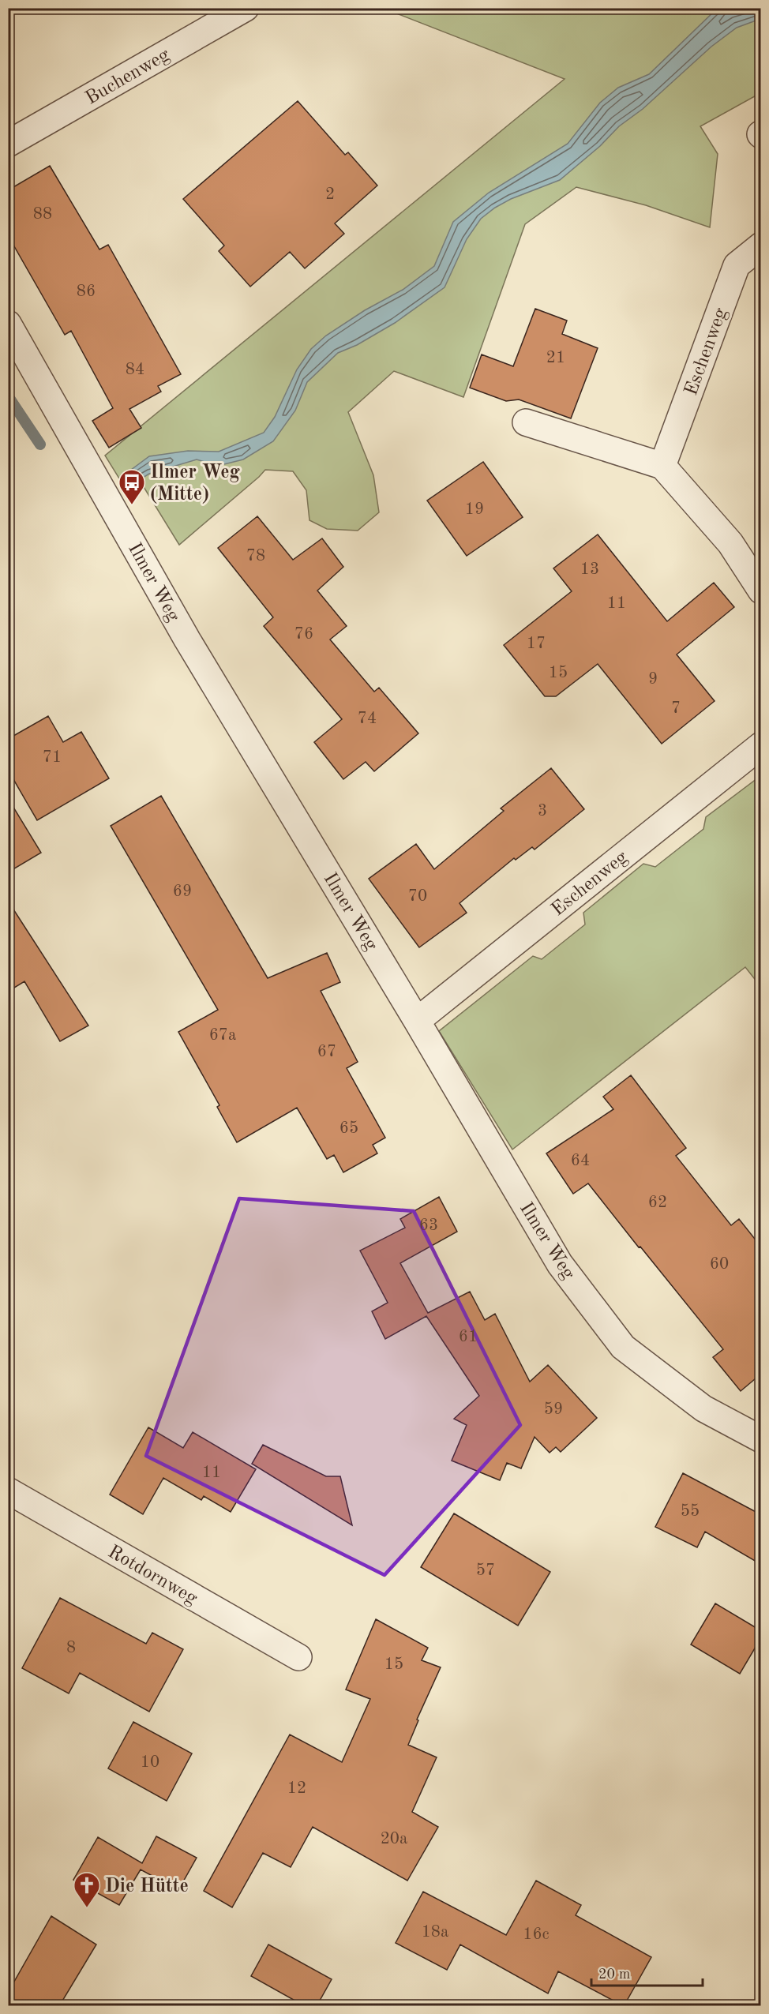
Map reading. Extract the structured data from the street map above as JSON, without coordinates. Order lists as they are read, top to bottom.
{
  "streets": {
    "street": [
      "Buchenweg",
      "Eschenweg",
      "Ilmer Weg",
      "Rotdornweg"
    ]
  },
  "crossings": [
    ["Eschenweg", "Ilmer Weg"]
  ],
  "places": {
    "bus stop": ["Ilmer Weg (Mitte)"],
    "church": ["Die Hütte"]
  },
  "house_numbers": [
    "2",
    "88",
    "86",
    "21",
    "84",
    "19",
    "78",
    "13",
    "11",
    "76",
    "17",
    "15",
    "9",
    "7",
    "74",
    "71",
    "3",
    "69",
    "70",
    "67a",
    "67",
    "65",
    "64",
    "62",
    "63",
    "60",
    "61",
    "59",
    "11",
    "55",
    "57",
    "8",
    "15",
    "10",
    "12",
    "20a",
    "18a",
    "16c"
  ],
  "scale_bar": "20 m"
}
